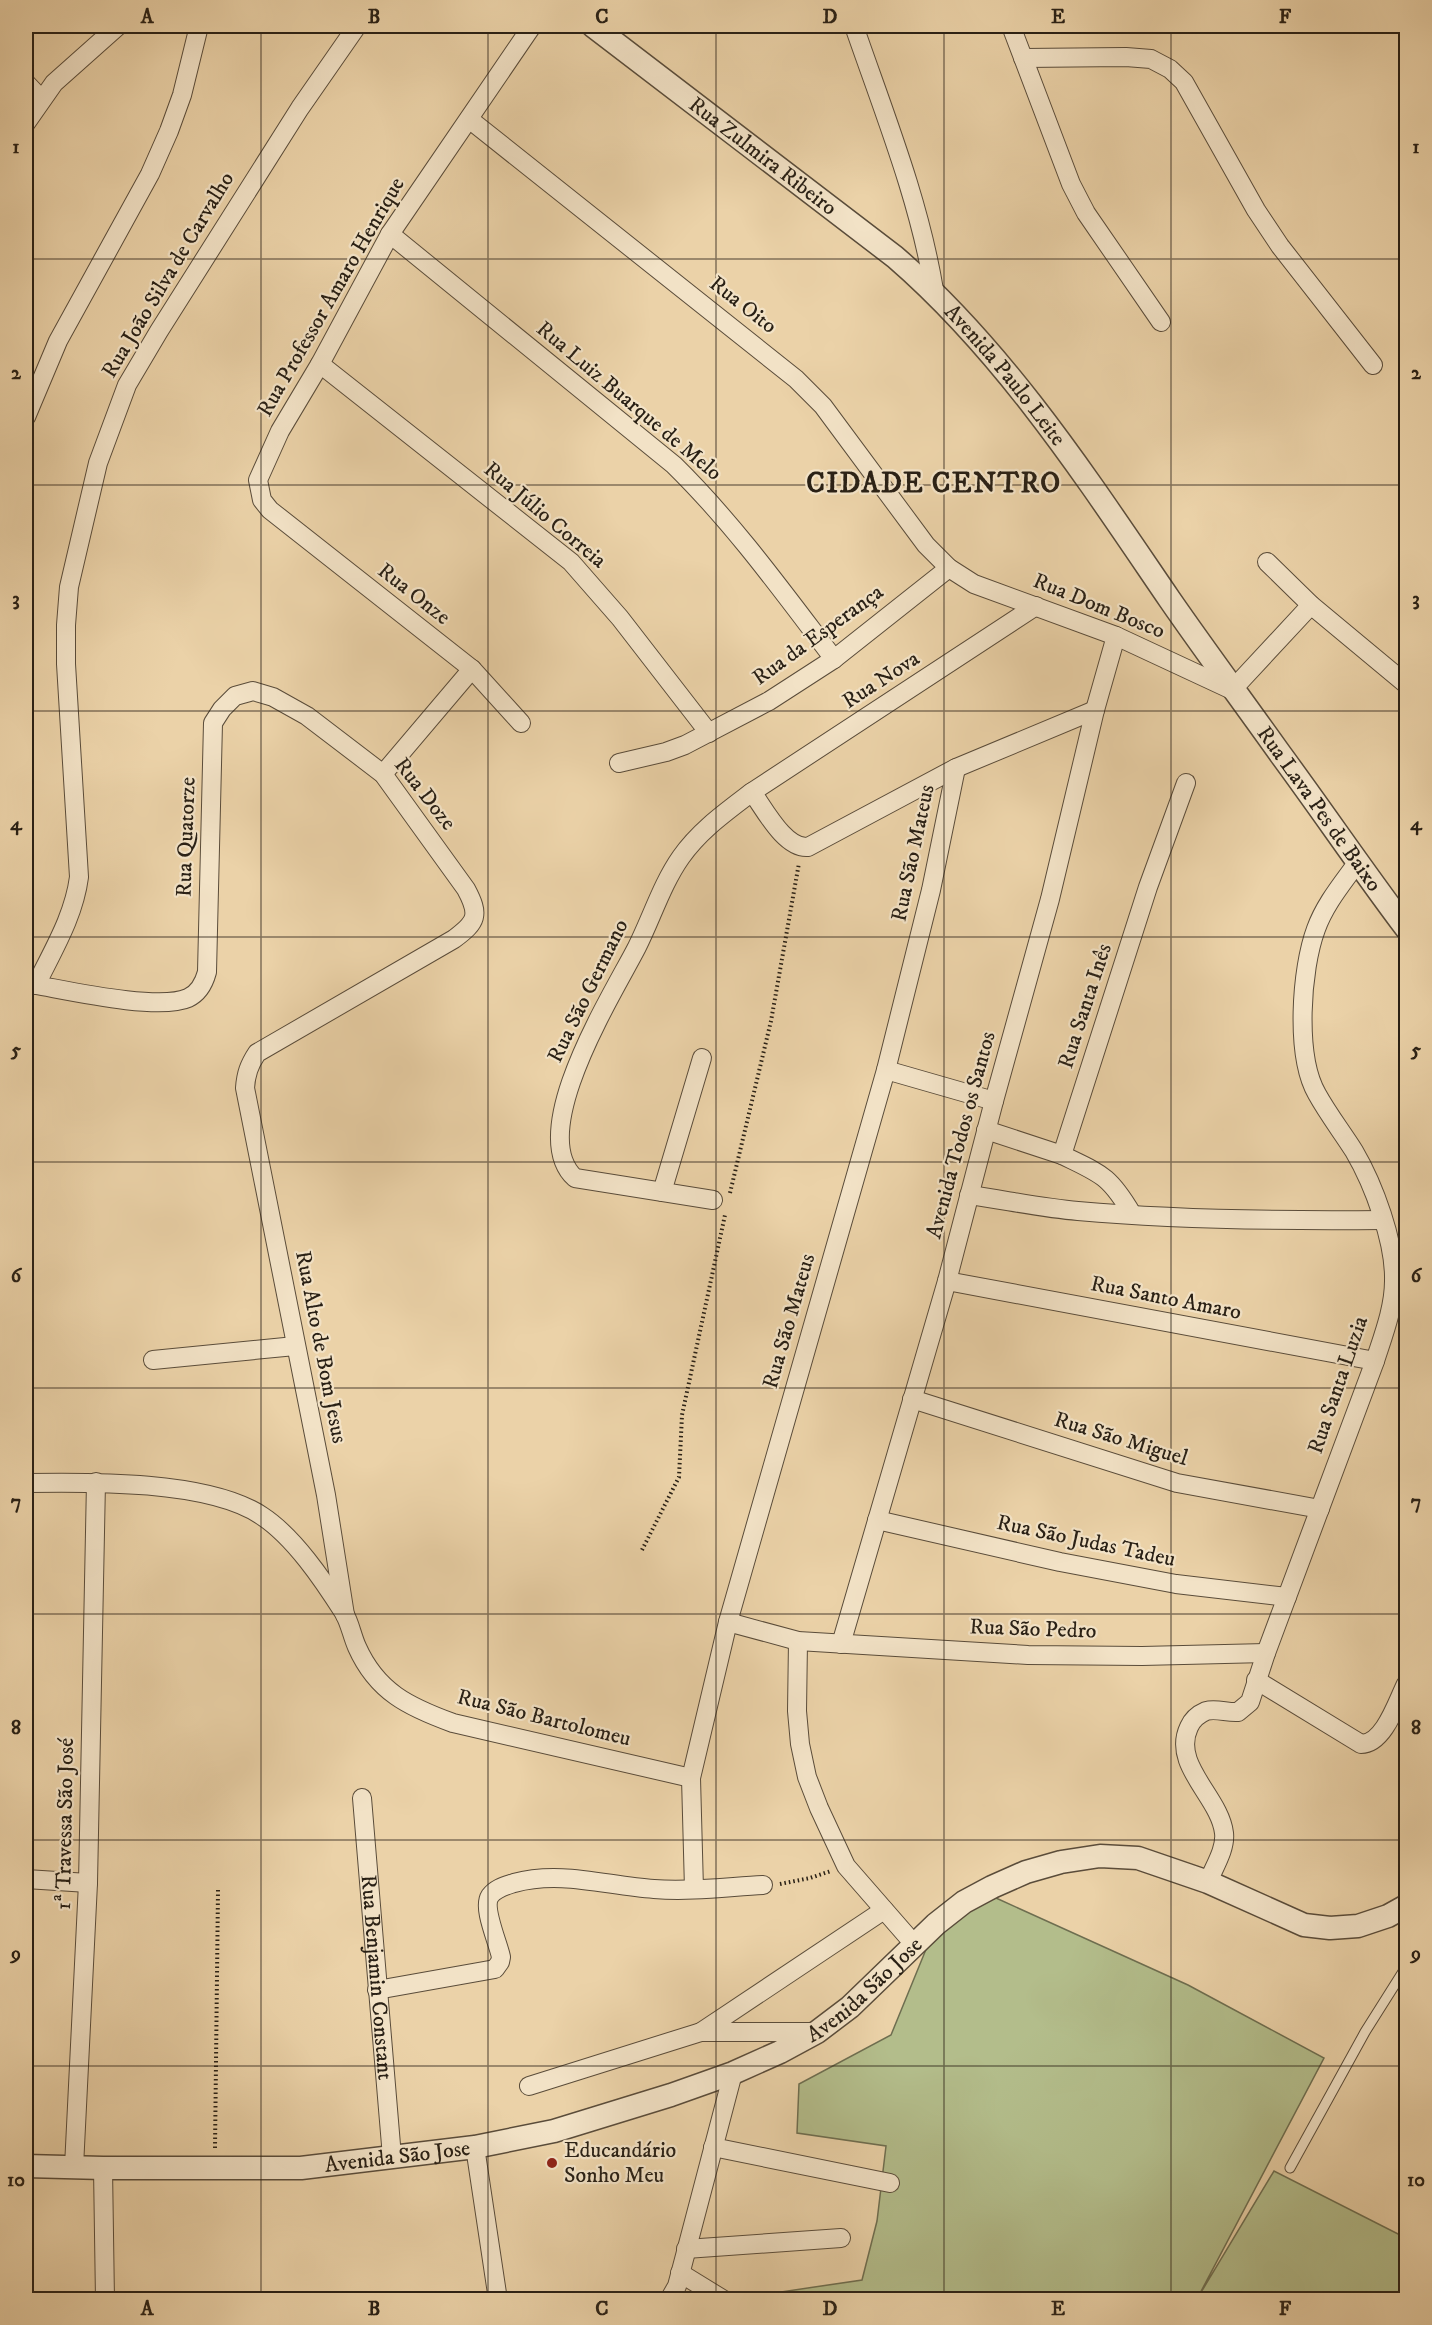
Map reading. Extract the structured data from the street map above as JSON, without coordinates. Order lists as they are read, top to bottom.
{
  "streets": {
    "street": [
      "Rua Zulmira Ribeiro",
      "Rua João Silva de Carvalho",
      "Rua Professor Amaro Henrique",
      "Rua Oito",
      "Avenida Paulo Leite",
      "Rua Luiz Buarque de Melo",
      "Rua Júlio Correia",
      "Rua Onze",
      "Rua Dom Bosco",
      "Rua da Esperança",
      "Rua Nova",
      "Rua Doze",
      "Rua Lava Pes de Baixo",
      "Rua Quatorze",
      "Rua São Mateus",
      "Rua São Germano",
      "Rua Santa Inês",
      "Avenida Todos os Santos",
      "Rua Santo Amaro",
      "Rua Alto de Bom Jesus",
      "Rua Santa Luzia",
      "Rua São Miguel",
      "Rua São Judas Tadeu",
      "Rua São Pedro",
      "Rua São Bartolomeu",
      "1ª Travessa São José",
      "Rua Benjamin Constant",
      "Avenida São Jose"
    ]
  },
  "crossings": [
    ["Rua Zulmira Ribeiro", "Avenida Paulo Leite"],
    ["Rua João Silva de Carvalho", "Rua Quatorze"],
    ["Rua Professor Amaro Henrique", "Rua Oito"],
    ["Rua Professor Amaro Henrique", "Rua Luiz Buarque de Melo"],
    ["Rua Professor Amaro Henrique", "Rua Júlio Correia"],
    ["Rua Professor Amaro Henrique", "Rua Onze"],
    ["Rua Oito", "Rua Dom Bosco"],
    ["Rua Oito", "Rua da Esperança"],
    ["Avenida Paulo Leite", "Rua Dom Bosco"],
    ["Avenida Paulo Leite", "Rua Lava Pes de Baixo"],
    ["Rua Luiz Buarque de Melo", "Rua da Esperança"],
    ["Rua Júlio Correia", "Rua da Esperança"],
    ["Rua Dom Bosco", "Rua da Esperança"],
    ["Rua Dom Bosco", "Rua Nova"],
    ["Rua Dom Bosco", "Rua Lava Pes de Baixo"],
    ["Rua Dom Bosco", "Avenida Todos os Santos"],
    ["Rua Nova", "Rua São Germano"],
    ["Rua Doze", "Rua Quatorze"],
    ["Rua Doze", "Rua Alto de Bom Jesus"],
    ["Rua Lava Pes de Baixo", "Rua Santa Luzia"],
    ["Rua São Mateus", "Rua São Pedro"],
    ["Rua São Mateus", "Rua São Bartolomeu"],
    ["Avenida Todos os Santos", "Rua Santo Amaro"],
    ["Avenida Todos os Santos", "Rua São Miguel"],
    ["Avenida Todos os Santos", "Rua São Judas Tadeu"],
    ["Avenida Todos os Santos", "Rua São Pedro"],
    ["Rua Santo Amaro", "Rua Santa Luzia"],
    ["Rua Alto de Bom Jesus", "Rua São Bartolomeu"],
    ["Rua Santa Luzia", "Rua São Miguel"],
    ["Rua Santa Luzia", "Rua São Judas Tadeu"],
    ["Rua Santa Luzia", "Rua São Pedro"],
    ["Rua Santa Luzia", "Avenida São Jose"],
    ["Rua Benjamin Constant", "Avenida São Jose"]
  ],
  "districts": ["CIDADE CENTRO"],
  "places": ["Educandário Sonho Meu"],
  "grid": {
    "columns": [
      "A",
      "B",
      "C",
      "D",
      "E",
      "F"
    ],
    "rows": [
      "1",
      "2",
      "3",
      "4",
      "5",
      "6",
      "7",
      "8",
      "9",
      "10"
    ]
  }
}
